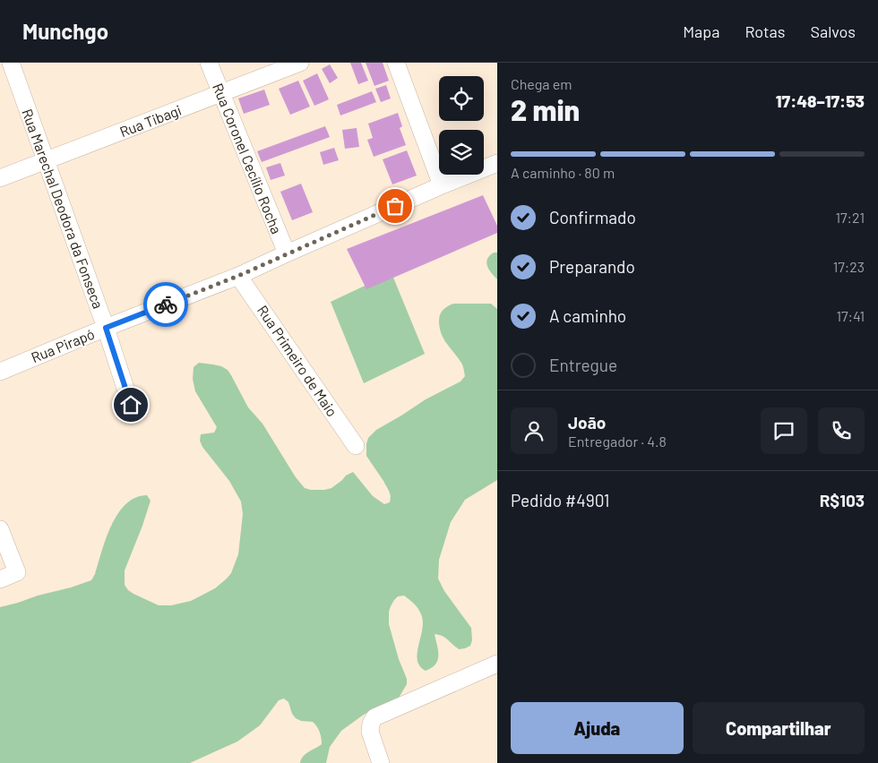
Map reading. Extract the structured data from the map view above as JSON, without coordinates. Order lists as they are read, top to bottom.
{
  "streets": {
    "street": [
      "Rua Tibagi",
      "Rua Coronel Cecílio Rocha",
      "Rua Marechal Deodora da Fonseca",
      "Rua Pirapó",
      "Rua Primeiro de Maio"
    ]
  },
  "crossings": [
    ["Rua Tibagi", "Rua Coronel Cecílio Rocha"],
    ["Rua Tibagi", "Rua Marechal Deodora da Fonseca"],
    ["Rua Coronel Cecílio Rocha", "Rua Pirapó"],
    ["Rua Marechal Deodora da Fonseca", "Rua Pirapó"],
    ["Rua Pirapó", "Rua Primeiro de Maio"]
  ],
  "page": {
    "header": "Munchgo",
    "nav": ["Mapa", "Rotas", "Salvos"],
    "heading": ["2 min", "Chega em", "17:48–17:53"],
    "panel": [
      "João",
      "Entregador · 4.8",
      "Pedido #4901",
      "R$103"
    ],
    "bar": "A caminho · 80 m",
    "list": [
      ["Confirmado", "17:21"],
      ["Preparando", "17:23"],
      ["A caminho", "17:41"],
      "Entregue"
    ],
    "buttons": ["Ajuda", "Compartilhar"]
  }
}
